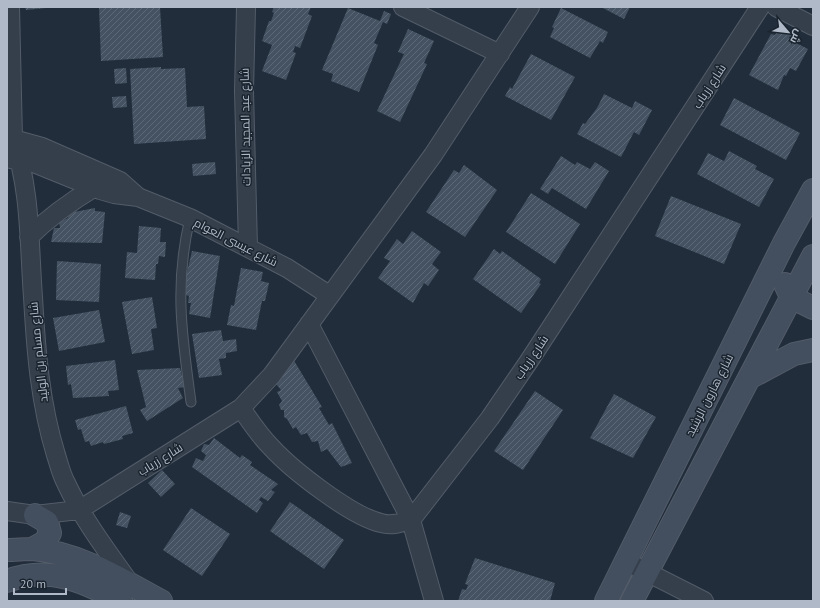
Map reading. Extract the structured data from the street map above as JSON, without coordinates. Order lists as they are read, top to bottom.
{
  "streets": {
    "main road": ["شارع هارون الرشيد"],
    "street": [
      "شارع زرياب",
      "شارع عبد المجيد الزيادات",
      "شارع عيسى العوام",
      "شارع مسلم بن الوليد"
    ]
  },
  "crossings": [
    ["شارع زرياب", "شارع عيسى العوام"],
    ["شارع زرياب", "شارع مسلم بن الوليد"],
    ["شارع عبد المجيد الزيادات", "شارع عيسى العوام"],
    ["شارع عيسى العوام", "شارع مسلم بن الوليد"]
  ],
  "scale_bar": "20 m",
  "north": "bottom right"
}
